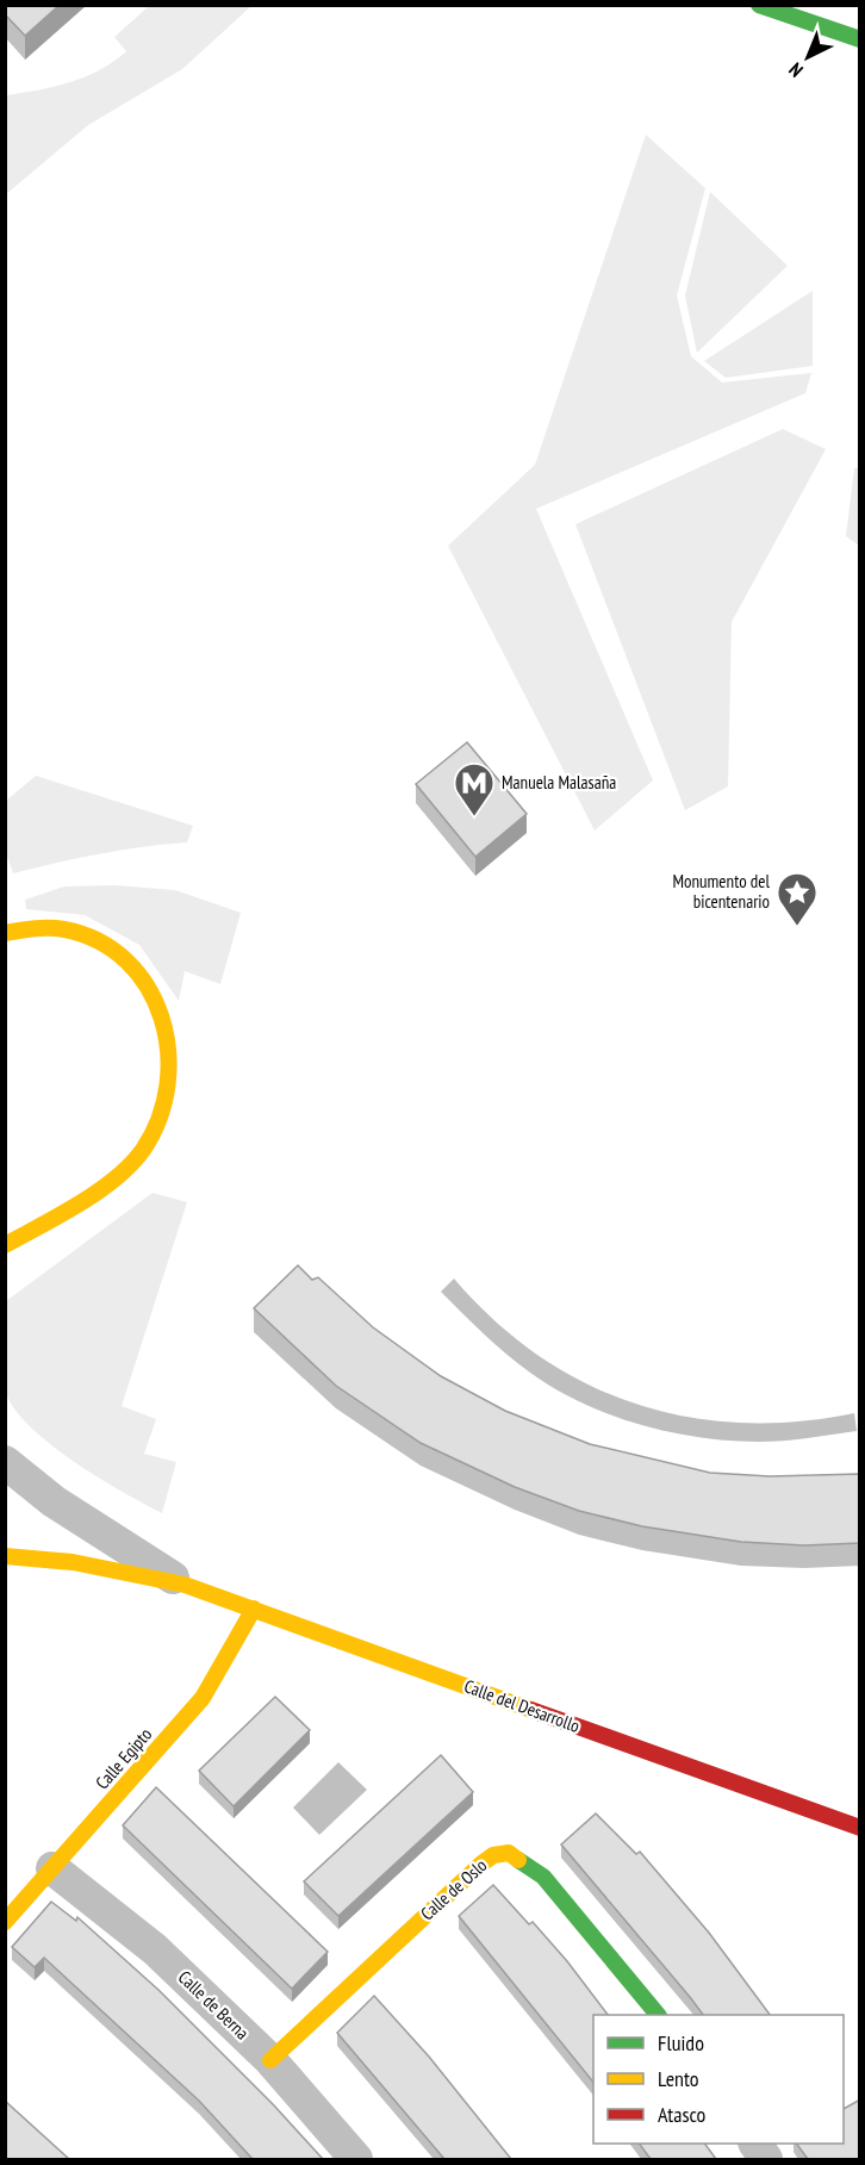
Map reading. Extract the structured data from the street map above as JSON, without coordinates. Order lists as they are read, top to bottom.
{
  "streets": {
    "street": [
      "Calle del Desarrollo",
      "Calle Egipto",
      "Calle de Oslo",
      "Calle de Berna"
    ]
  },
  "crossings": [
    ["Calle del Desarrollo", "Calle Egipto"],
    ["Calle Egipto", "Calle de Berna"],
    ["Calle de Oslo", "Calle de Berna"]
  ],
  "places": {
    "metro station": ["Manuela Malasaña"],
    "place": ["Monumento del bicentenario"]
  },
  "legend": ["Fluido", "Lento", "Atasco"],
  "north": "bottom left"
}
